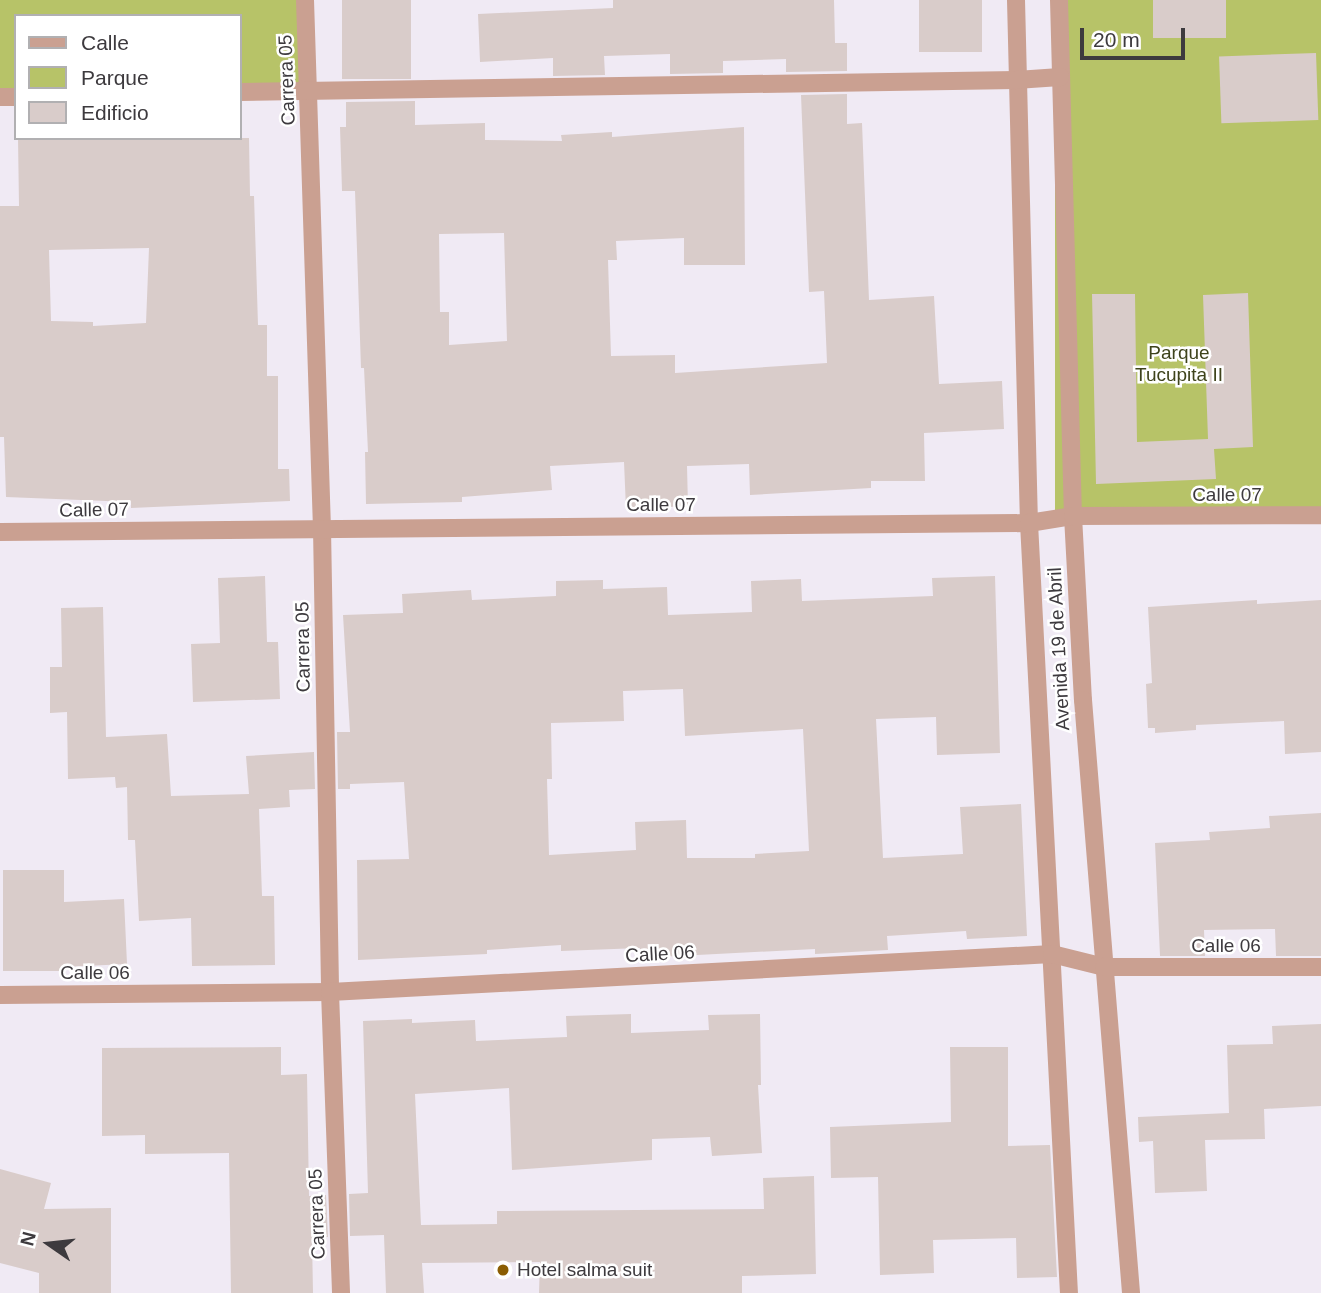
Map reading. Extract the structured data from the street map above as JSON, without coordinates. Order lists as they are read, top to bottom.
{
  "streets": {
    "street": [
      "Carrera 05",
      "Calle 07",
      "Avenida 19 de Abril",
      "Calle 06"
    ]
  },
  "crossings": [
    ["Carrera 05", "Calle 07"],
    ["Carrera 05", "Calle 06"],
    ["Calle 07", "Avenida 19 de Abril"],
    ["Avenida 19 de Abril", "Calle 06"]
  ],
  "parks": ["Parque Tucupita II"],
  "places": ["Hotel salma suit"],
  "legend": ["Calle", "Parque", "Edificio"],
  "scale_bar": "20 m",
  "north": "left"
}
